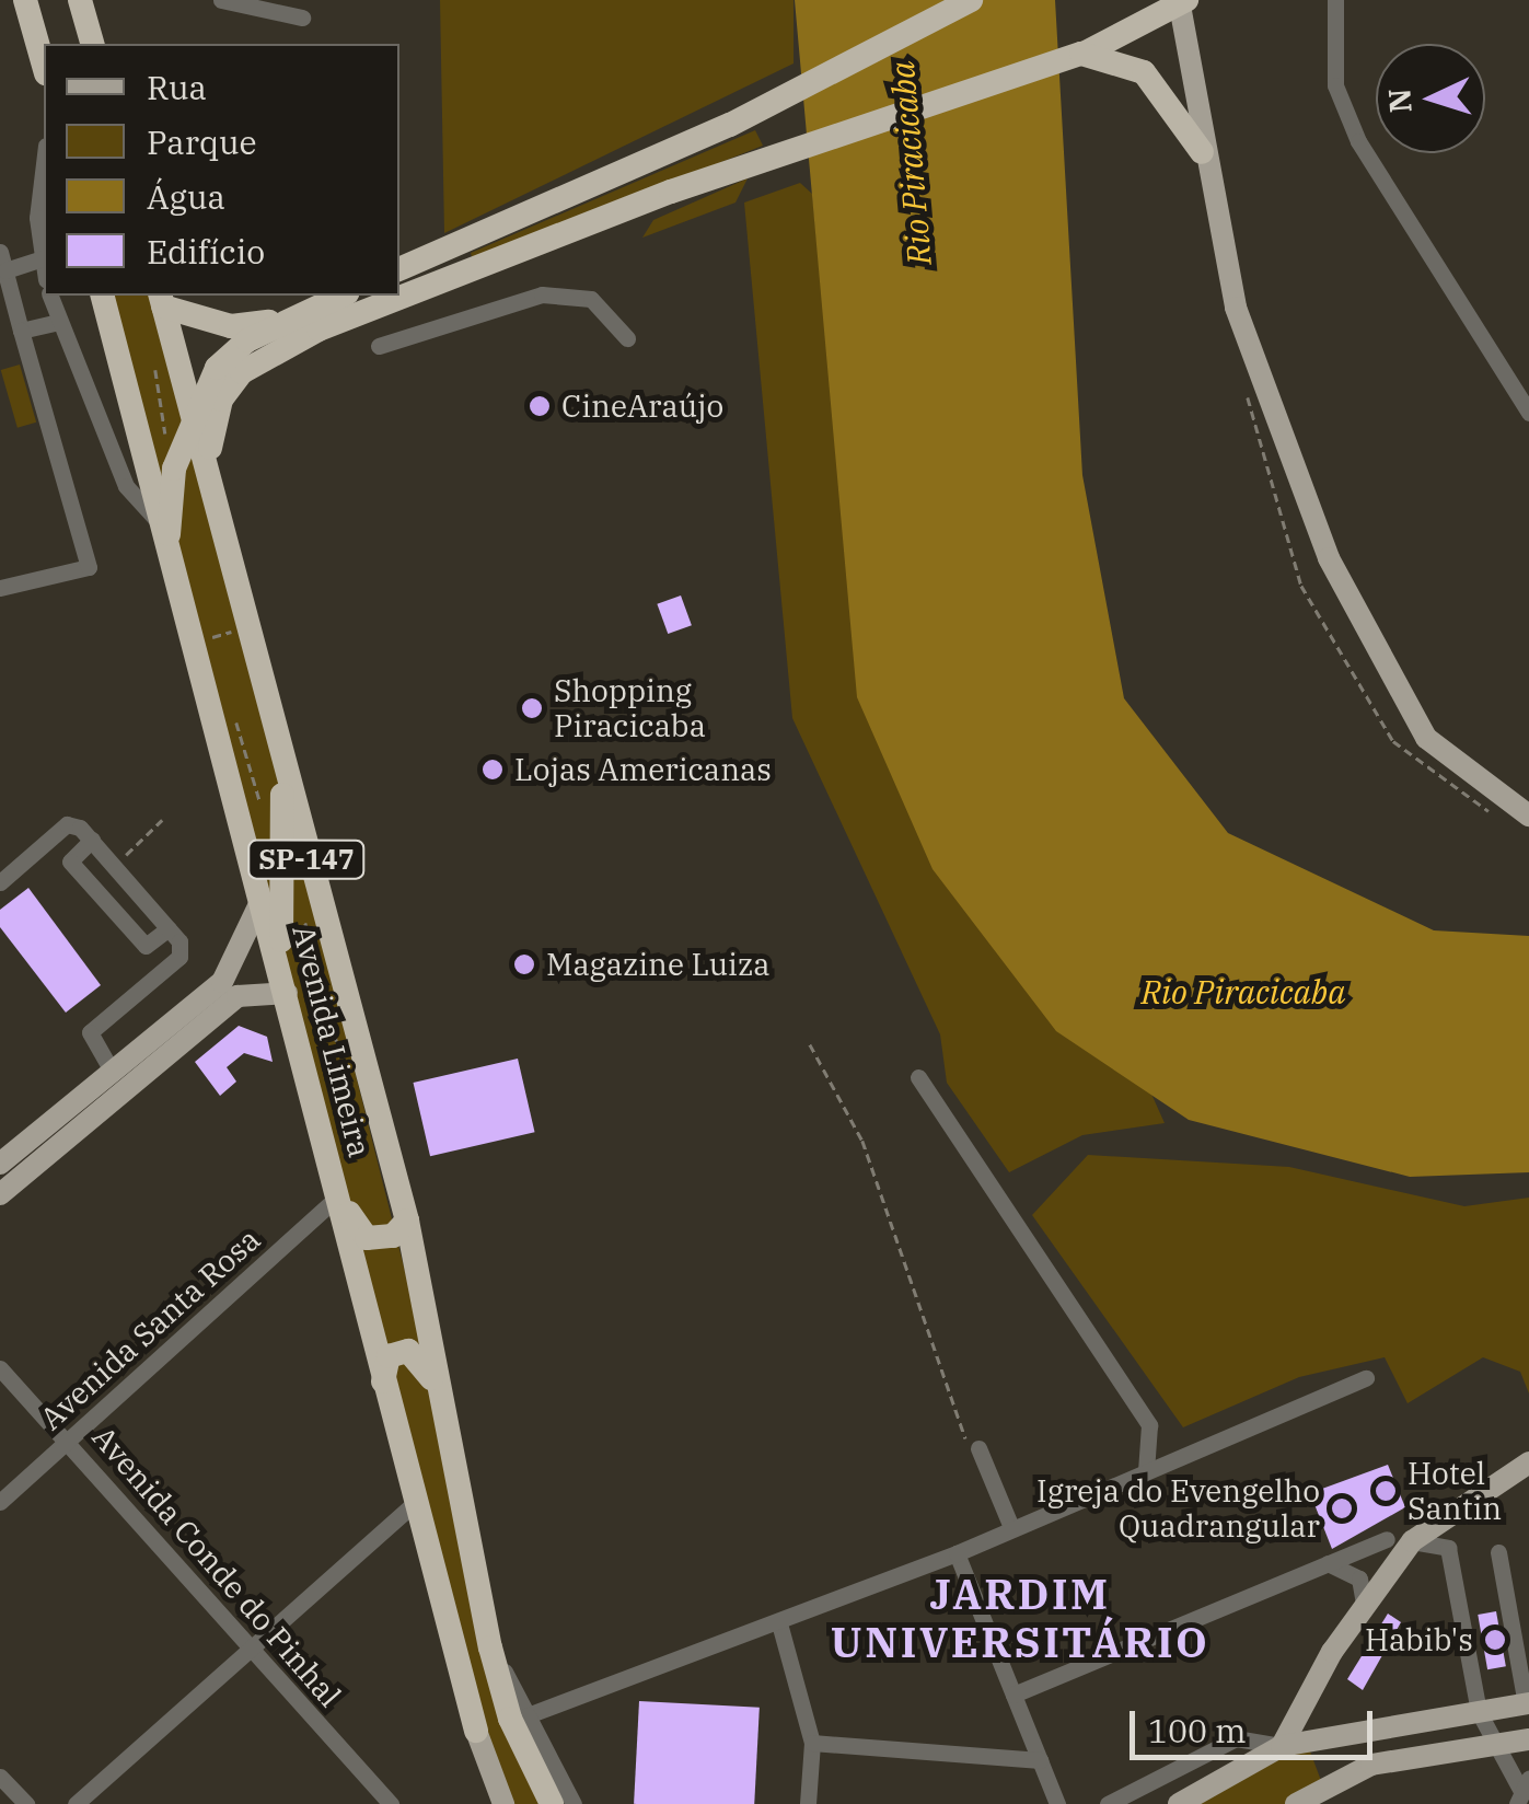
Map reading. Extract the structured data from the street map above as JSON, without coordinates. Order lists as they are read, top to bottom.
{
  "streets": {
    "highway": ["SP-147", "Avenida Limeira"],
    "street": ["Avenida Santa Rosa", "Avenida Conde do Pinhal"]
  },
  "crossings": [
    ["Avenida Limeira", "Avenida Santa Rosa"],
    ["Avenida Santa Rosa", "Avenida Conde do Pinhal"]
  ],
  "districts": ["JARDIM UNIVERSITÁRIO"],
  "water": ["Rio Piracicaba"],
  "places": [
    "CineAraújo",
    "Shopping Piracicaba",
    "Lojas Americanas",
    "Magazine Luiza",
    "Hotel Santin",
    "Igreja do Evengelho Quadrangular",
    "Habib's"
  ],
  "legend": [
    "Rua",
    "Parque",
    "Água",
    "Edifício"
  ],
  "scale_bar": "100 m",
  "north": "left"
}
